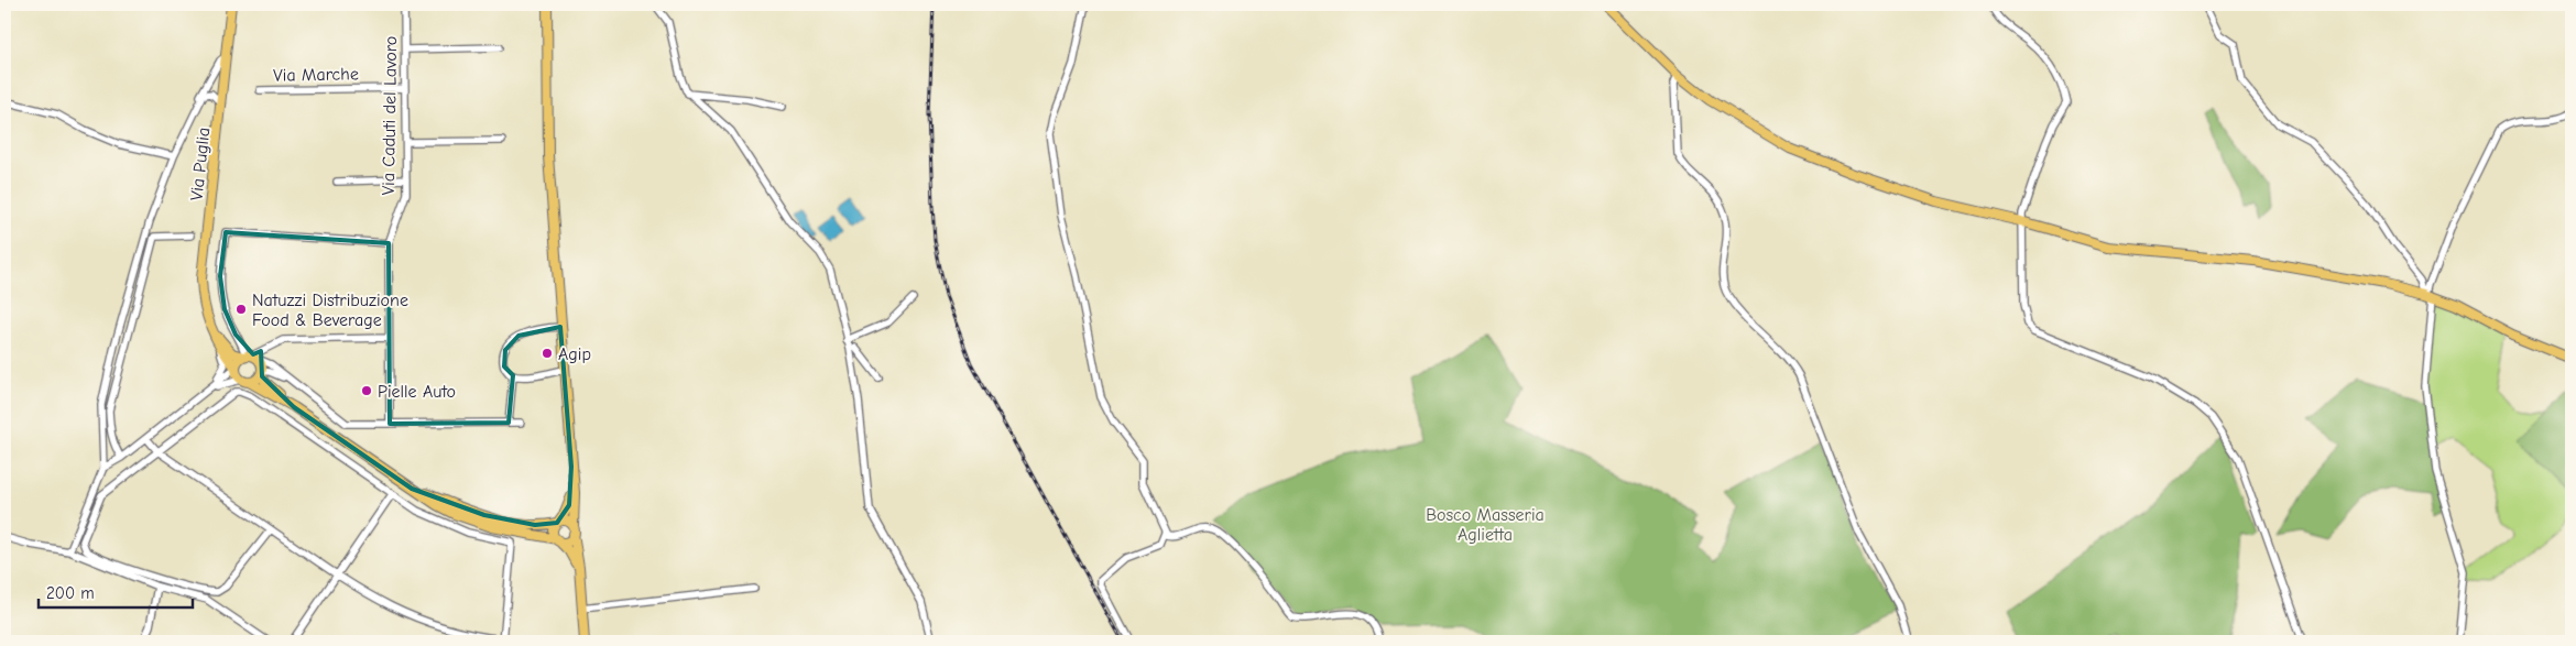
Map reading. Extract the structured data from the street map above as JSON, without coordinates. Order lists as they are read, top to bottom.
{
  "streets": {
    "main road": ["Via Puglia"],
    "street": ["Via Marche", "Via Caduti del Lavoro"]
  },
  "crossings": [
    ["Via Marche", "Via Caduti del Lavoro"]
  ],
  "parks": ["Bosco Masseria Aglietta"],
  "places": ["Natuzzi Distribuzione Food & Beverage", "Agip", "Pielle Auto"],
  "scale_bar": "200 m"
}
